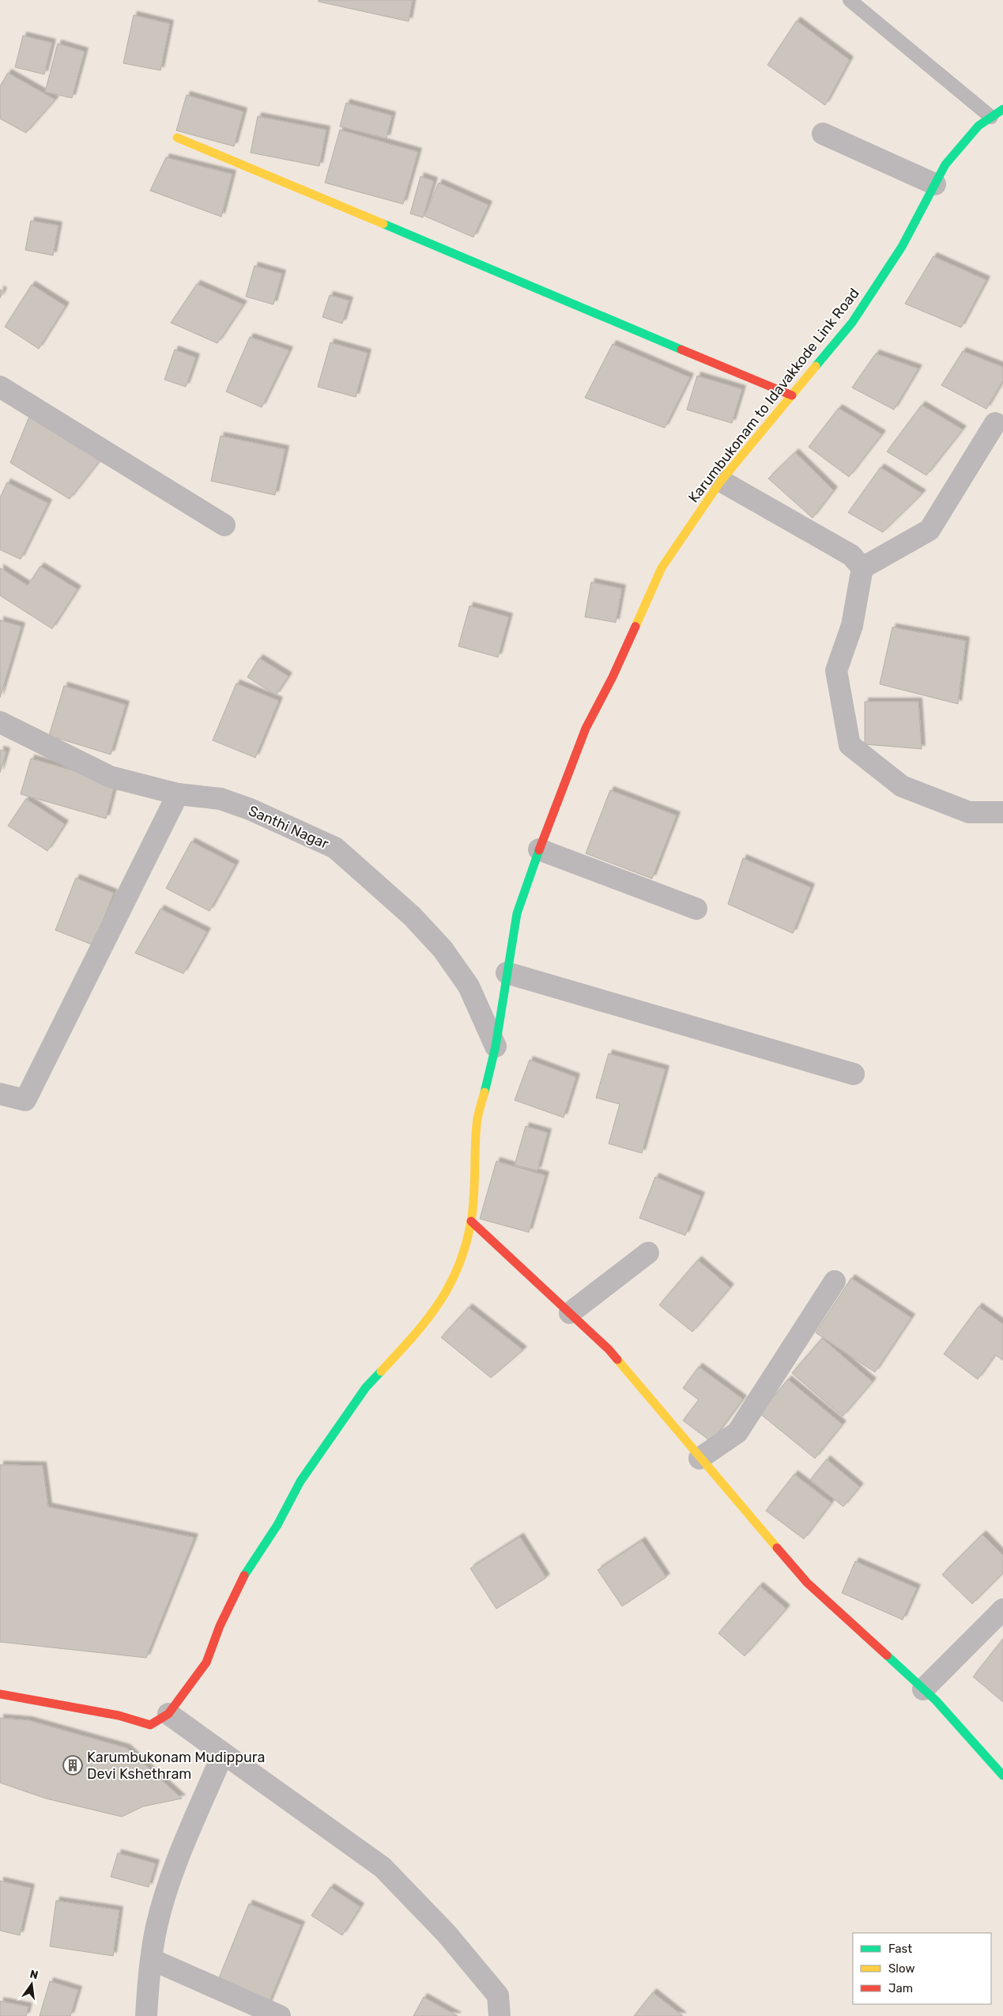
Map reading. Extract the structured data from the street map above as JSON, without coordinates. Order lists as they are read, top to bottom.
{
  "streets": {
    "street": ["Karumbukonam to Idavakkode Link Road", "Santhi Nagar"]
  },
  "crossings": [
    ["Karumbukonam to Idavakkode Link Road", "Santhi Nagar"]
  ],
  "places": {
    "building": ["Karumbukonam Mudippura Devi Kshethram"]
  },
  "legend": ["Fast", "Slow", "Jam"],
  "north": "top"
}
